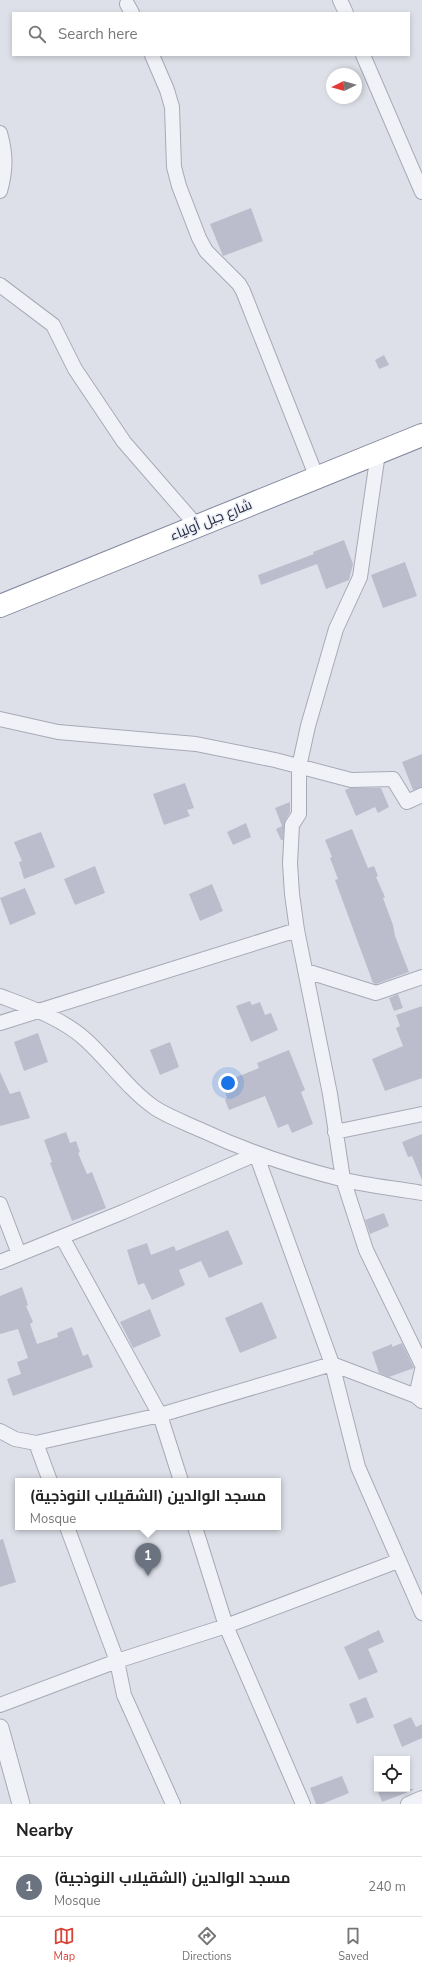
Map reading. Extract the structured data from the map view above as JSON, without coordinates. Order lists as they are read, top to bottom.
{
  "streets": {
    "highway": ["شارع جبل أولياء"]
  },
  "north": "left",
  "page": {
    "search": "Search here",
    "popup": ["مسجد الوالدين (الشقيلاب النوذجية)", "Mosque"],
    "pins": "1",
    "heading": "Nearby",
    "list": [
      {
        "mark": "1",
        "name": "مسجد الوالدين (الشقيلاب النوذجية)",
        "note": "Mosque",
        "value": "240 m"
      }
    ],
    "nav": ["Map", "Directions", "Saved"]
  }
}
